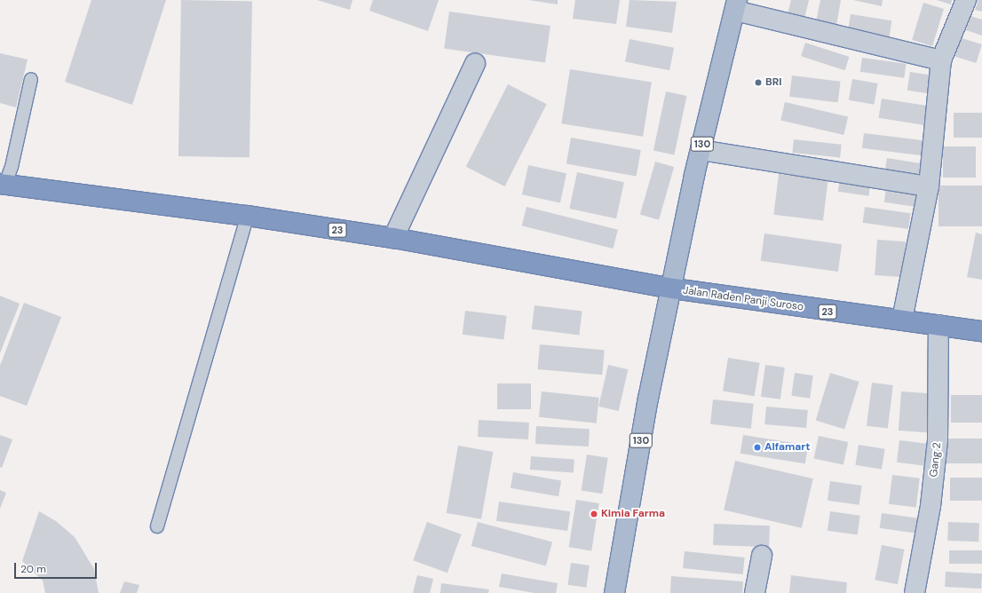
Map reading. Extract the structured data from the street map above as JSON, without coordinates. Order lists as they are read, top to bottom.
{
  "streets": {
    "highway": ["23", "Jalan Raden Panji Suroso"],
    "main road": ["130"],
    "street": ["Gang 2"]
  },
  "crossings": [
    ["130", "23"],
    ["130", "Jalan Raden Panji Suroso"],
    ["23", "Jalan Raden Panji Suroso"],
    ["Jalan Raden Panji Suroso", "Gang 2"]
  ],
  "places": ["BRI", "Alfamart", "Kimia Farma"],
  "scale_bar": "20 m"
}
